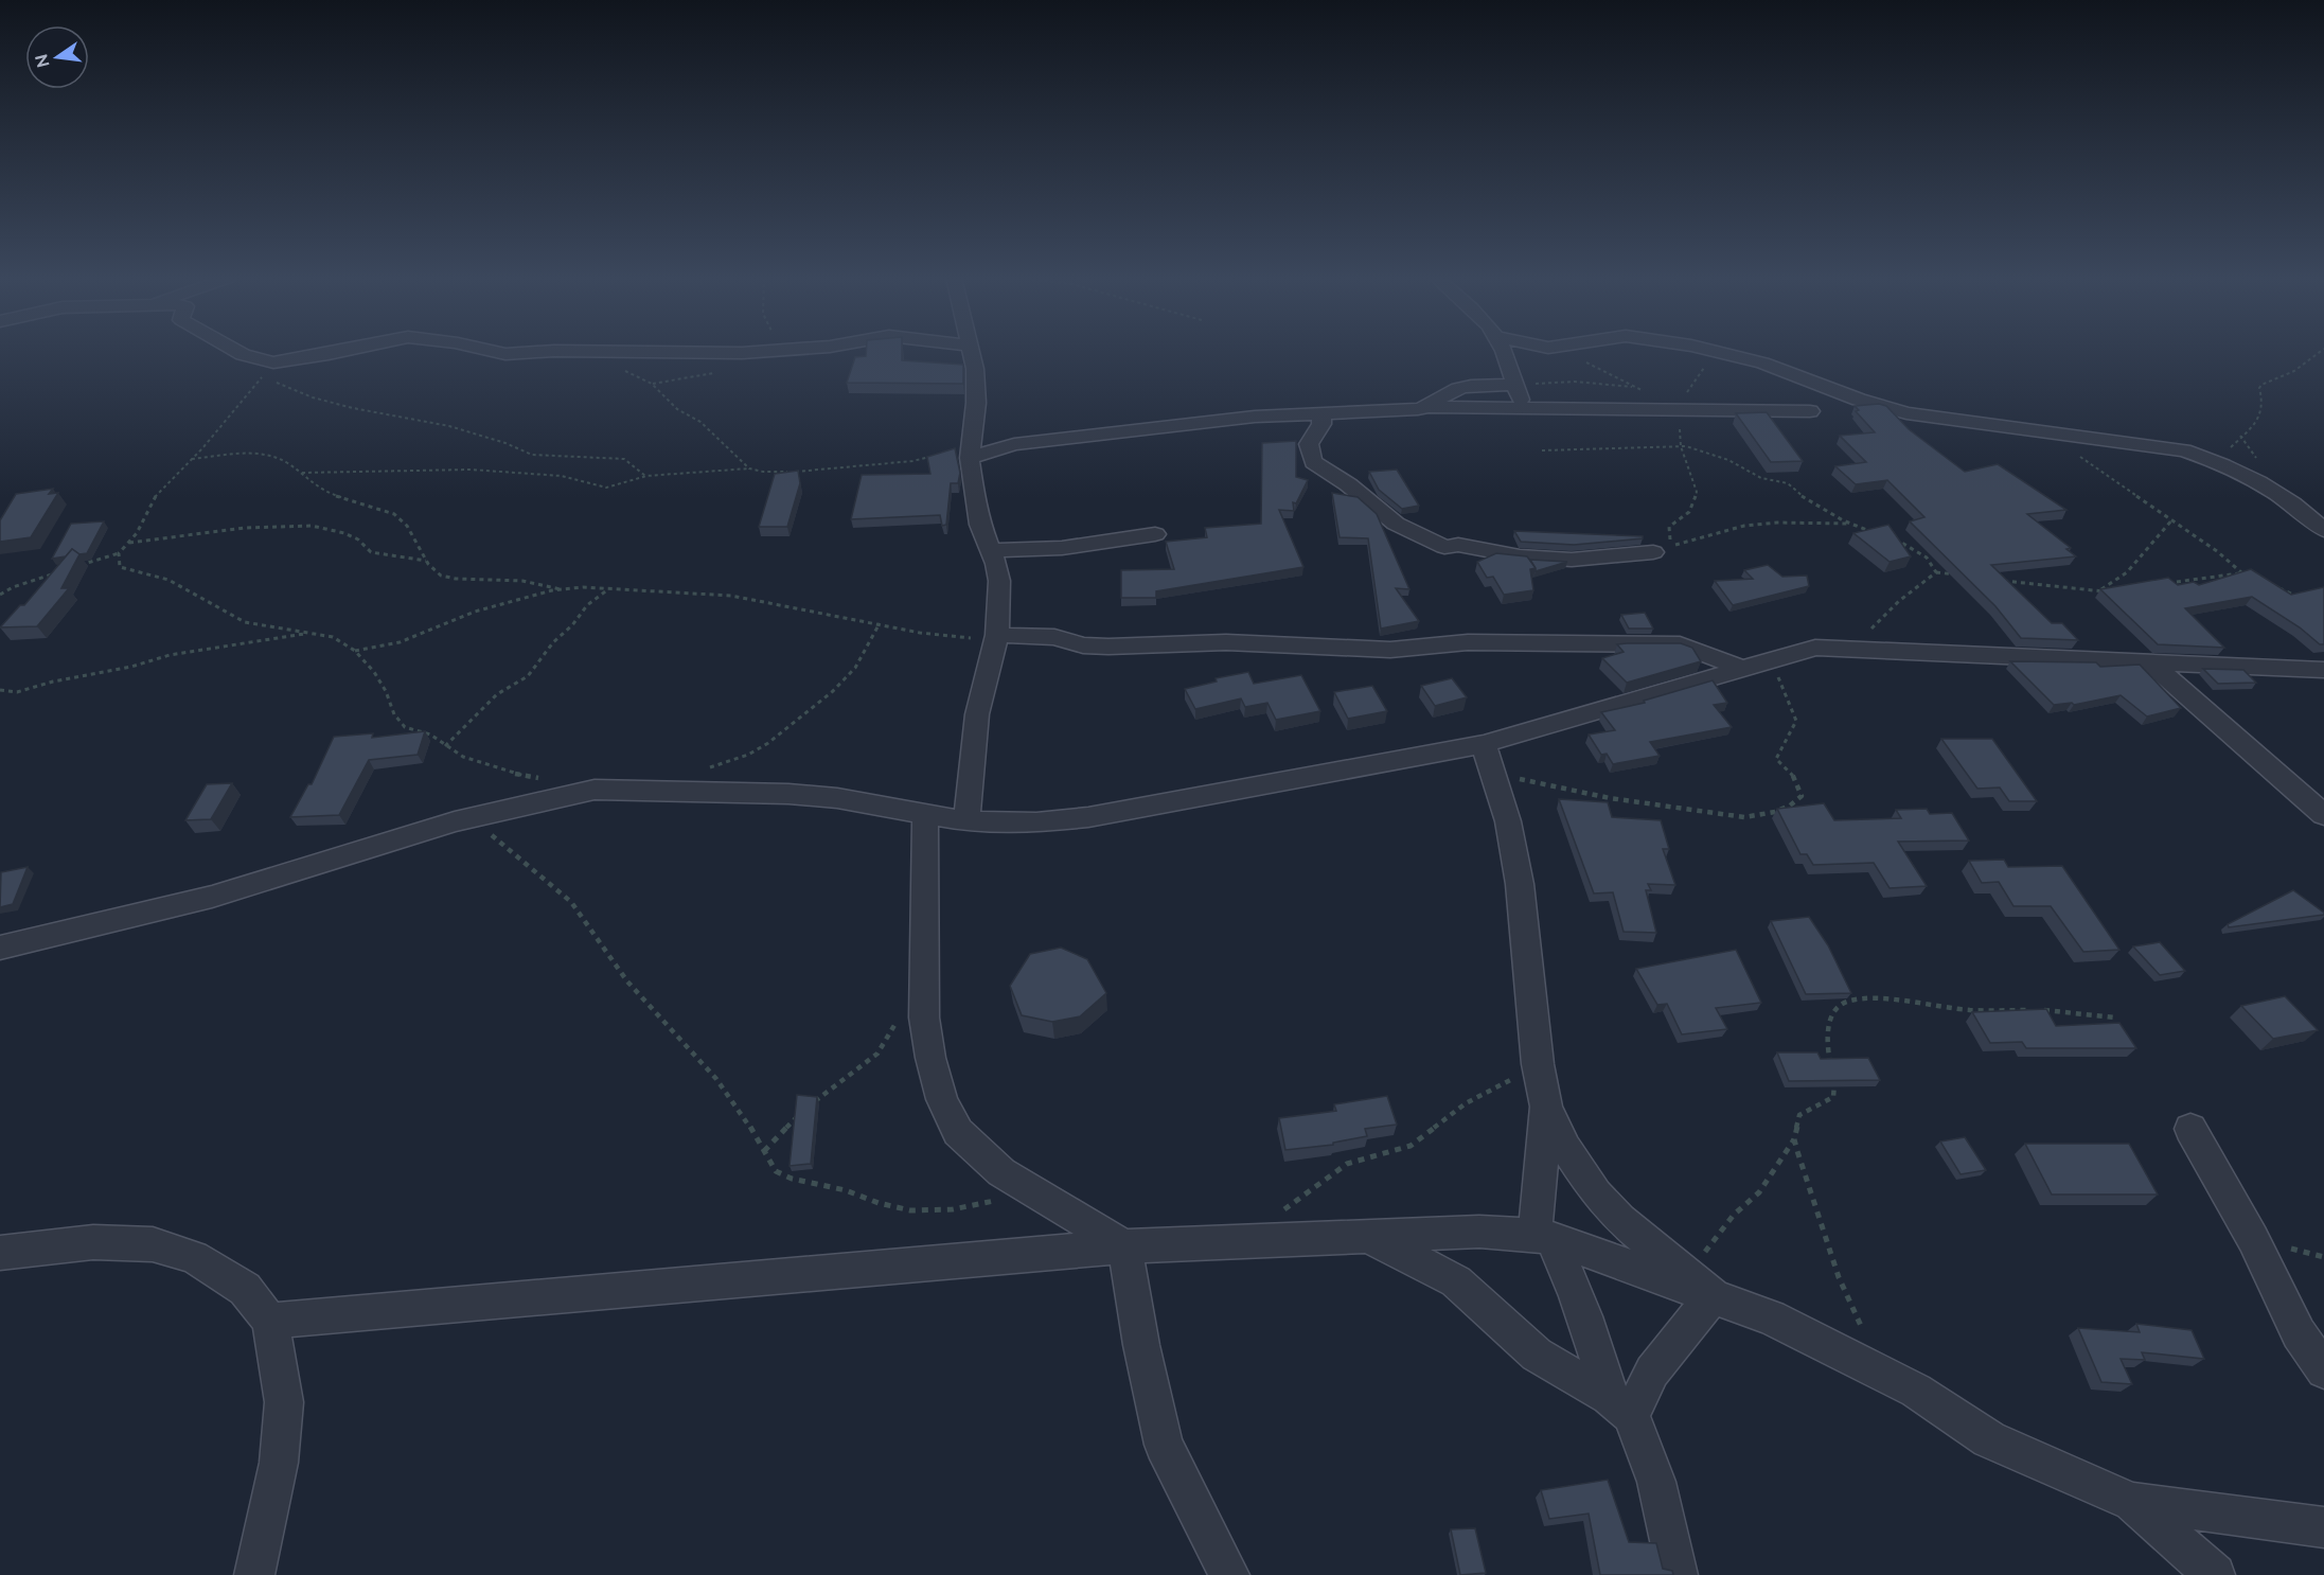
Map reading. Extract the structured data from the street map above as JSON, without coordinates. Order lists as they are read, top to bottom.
{
  "north": "left"
}
